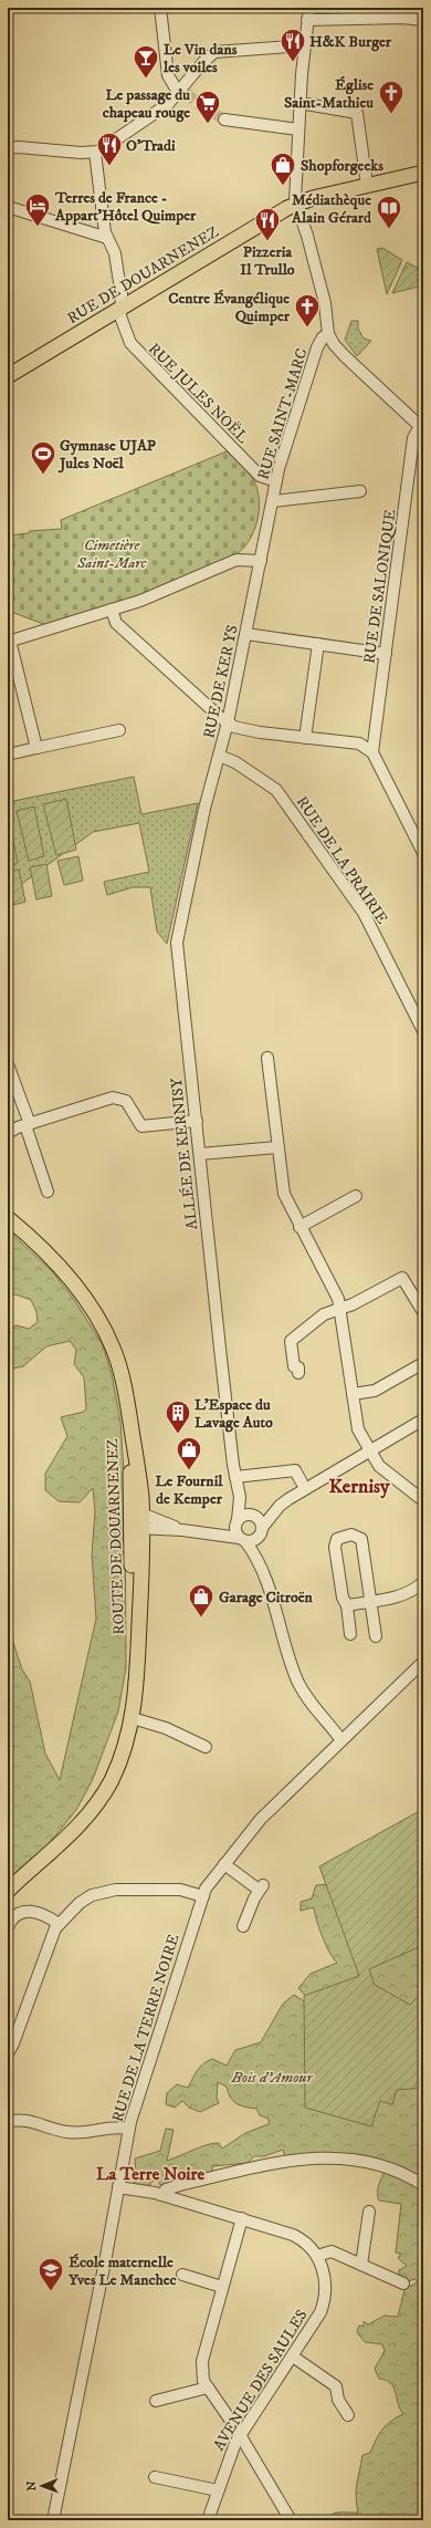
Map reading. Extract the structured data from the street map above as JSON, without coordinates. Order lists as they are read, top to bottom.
{
  "streets": {
    "main road": ["RUE DE DOUARNENEZ", "ROUTE DE DOUARNENEZ"],
    "street": [
      "RUE JULES NOËL",
      "RUE SAINT-MARC",
      "RUE DE SALONIQUE",
      "RUE DE KER YS",
      "RUE DE LA PRAIRIE",
      "ALLÉE DE KERNISY",
      "RUE DE LA TERRE NOIRE",
      "AVENUE DES SAULES"
    ]
  },
  "crossings": [
    ["RUE DE DOUARNENEZ", "RUE JULES NOËL"],
    ["RUE JULES NOËL", "RUE SAINT-MARC"],
    ["RUE SAINT-MARC", "RUE DE KER YS"],
    ["RUE DE KER YS", "RUE DE LA PRAIRIE"],
    ["RUE DE KER YS", "ALLÉE DE KERNISY"],
    ["RUE DE LA TERRE NOIRE", "AVENUE DES SAULES"]
  ],
  "districts": ["Kernisy", "La Terre Noire"],
  "parks": ["Cimetière Saint-Marc", "Bois d'Amour"],
  "places": {
    "restaurant": ["H&K Burger", "O’Tradi", "Pizzeria Il Trullo"],
    "bar": ["Le Vin dans les voiles"],
    "church": ["Église Saint-Mathieu", "Centre Évangélique Quimper"],
    "supermarket": ["Le passage du chapeau rouge"],
    "shop": ["Shopforgeeks", "Le Fournil de Kemper", "Garage Citroën"],
    "hotel": ["Terres de France - Appart'Hôtel Quimper"],
    "library": ["Médiathèque Alain Gérard"],
    "sports": ["Gymnase UJAP Jules Noël"],
    "building": ["L'Espace du Lavage Auto"],
    "school or university": ["École maternelle Yves Le Manchec"]
  },
  "north": "left"
}
